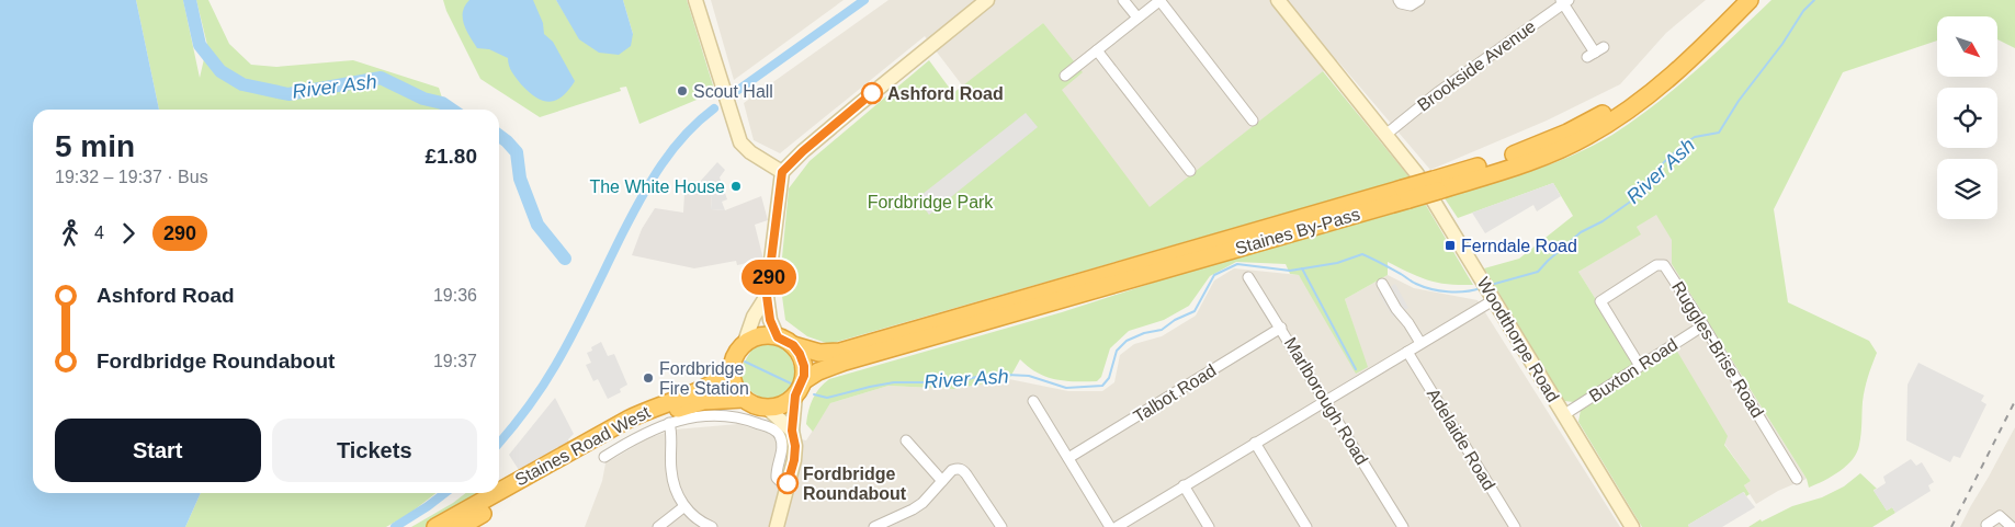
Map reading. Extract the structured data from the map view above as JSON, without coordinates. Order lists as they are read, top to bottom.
{
  "streets": {
    "highway": ["Staines By-Pass", "Staines Road West"],
    "street": [
      "Brookside Avenue",
      "Woodthorpe Road",
      "Ruggles-Brise Road",
      "Buxton Road",
      "Talbot Road",
      "Marlborough Road",
      "Adelaide Road"
    ]
  },
  "crossings": [
    ["Brookside Avenue", "Woodthorpe Road"],
    ["Staines By-Pass", "Staines Road West"],
    ["Woodthorpe Road", "Buxton Road"],
    ["Ruggles-Brise Road", "Buxton Road"],
    ["Talbot Road", "Marlborough Road"]
  ],
  "water": ["River Ash"],
  "parks": ["Fordbridge Park"],
  "places": {
    "other": [
      "Scout Hall",
      "Ashford Road",
      "The White House",
      "Fordbridge Fire Station",
      "Fordbridge Roundabout"
    ],
    "transit": ["Ferndale Road"]
  },
  "lines": ["bus line 290"],
  "north": "bottom right",
  "page": {
    "on_map": "290",
    "heading": ["5 min", "19:32 – 19:37 · Bus", "£1.80"],
    "legs": ["4", "290"],
    "list": [
      {
        "name": "Ashford Road",
        "value": "19:36"
      },
      {
        "name": "Fordbridge Roundabout",
        "value": "19:37"
      }
    ],
    "buttons": ["Start", "Tickets"]
  }
}
